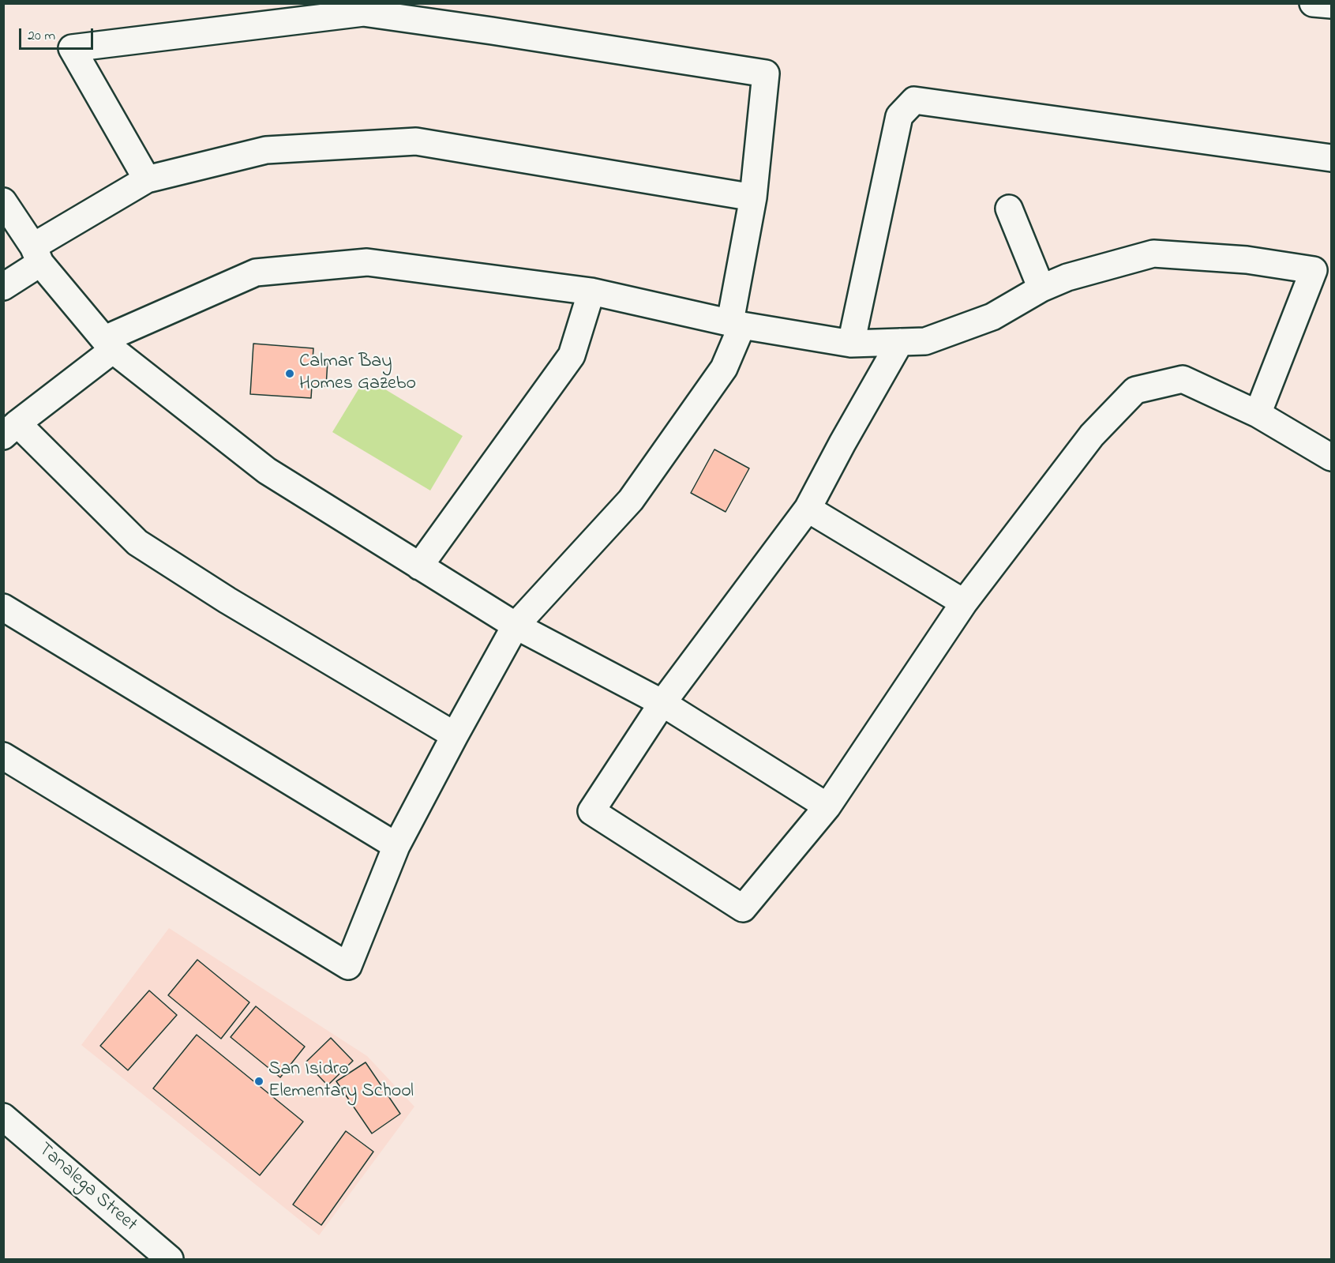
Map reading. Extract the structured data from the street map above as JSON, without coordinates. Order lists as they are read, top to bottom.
{
  "streets": {
    "street": ["Tanalega Street"]
  },
  "places": ["Calmar Bay Homes Gazebo", "San Isidro Elementary School"],
  "scale_bar": "20 m"
}
